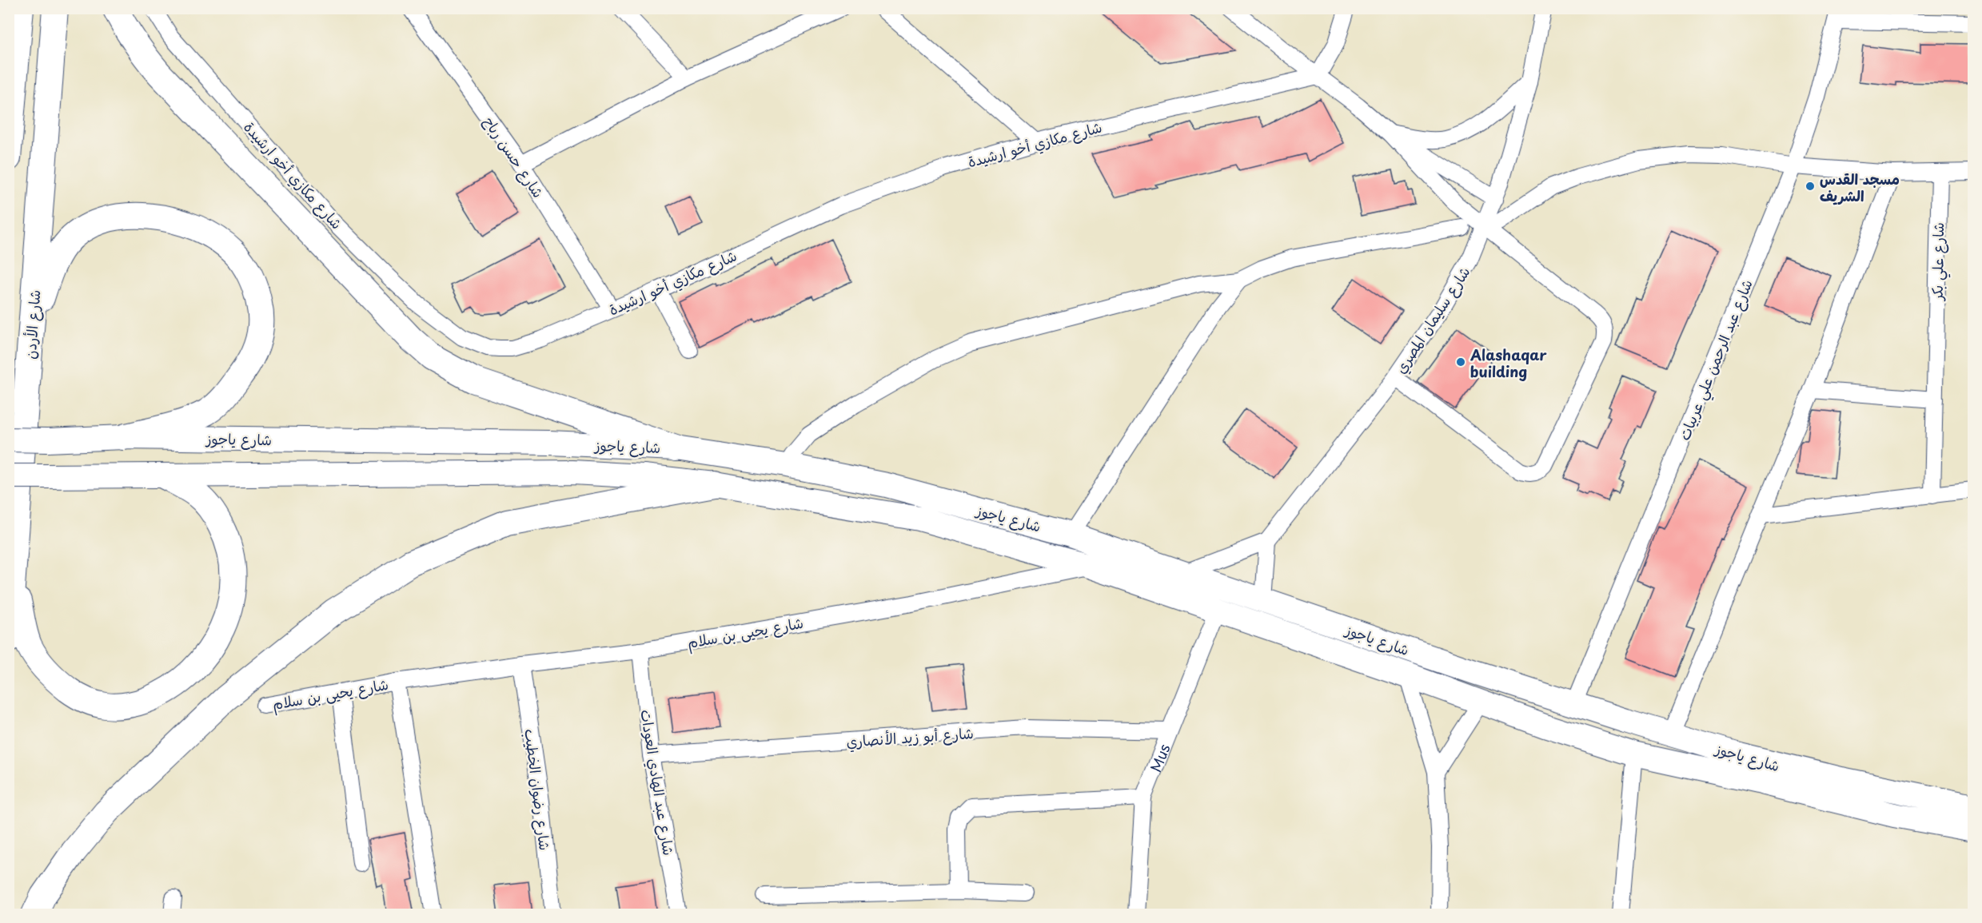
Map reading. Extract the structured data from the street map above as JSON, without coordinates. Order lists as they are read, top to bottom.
{
  "streets": {
    "highway": ["شارع الأردن"],
    "main road": ["شارع ياجوز"],
    "street": [
      "شارع مكازي أخو ارشيدة",
      "شارع حسن رباح",
      "شارع علي بكر",
      "شارع سليمان المصري",
      "شارع عبد الرحمن علي عربيات",
      "شارع يحيى بن سلام",
      "شارع أبو زيد الأنصاري",
      "Mus",
      "شارع عبد الهادي العودات",
      "شارع رضوان الخطيب"
    ]
  },
  "crossings": [
    ["شارع مكازي أخو ارشيدة", "شارع حسن رباح"],
    ["شارع عبد الرحمن علي عربيات", "شارع ياجوز"],
    ["شارع ياجوز", "شارع يحيى بن سلام"],
    ["شارع ياجوز", "Mus"],
    ["شارع يحيى بن سلام", "شارع عبد الهادي العودات"],
    ["شارع يحيى بن سلام", "شارع رضوان الخطيب"],
    ["شارع أبو زيد الأنصاري", "Mus"],
    ["شارع أبو زيد الأنصاري", "شارع عبد الهادي العودات"]
  ],
  "places": ["مسجد القدس الشريف", "Alashaqar building"]
}
